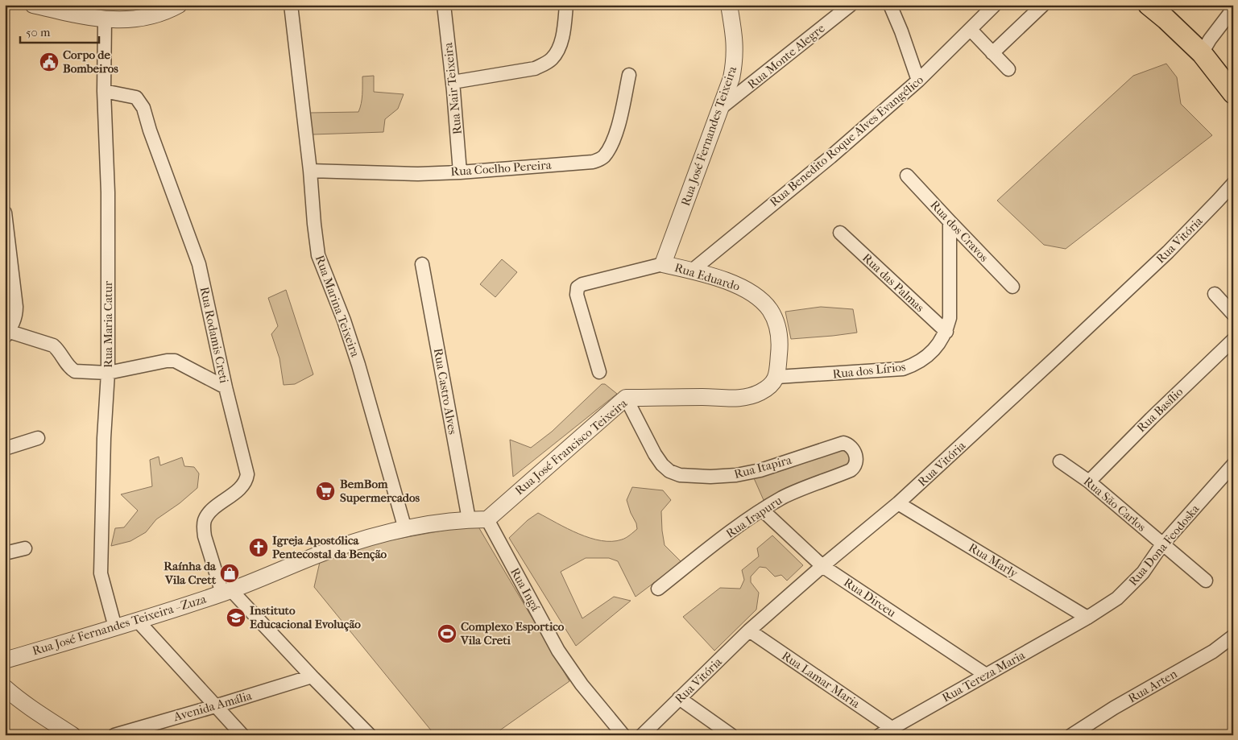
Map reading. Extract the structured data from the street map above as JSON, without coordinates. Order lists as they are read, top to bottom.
{
  "streets": {
    "street": [
      "Rua Monte Alegre",
      "Rua Nair Teixeira",
      "Rua José Fernandes Teixeira",
      "Rua Benedito Roque Alves Evangélico",
      "Rua Coelho Pereira",
      "Rua dos Cravos",
      "Rua Vitória",
      "Rua Eduardo",
      "Rua das Palmas",
      "Rua Marina Teixeira",
      "Rua Maria Catur",
      "Rua Rodamis Creti",
      "Rua dos Lírios",
      "Rua Castro Alves",
      "Rua Basílio",
      "Rua José Francisco Teixeira",
      "Rua Itapira",
      "Rua São Carlos",
      "Rua Irapuru",
      "Rua Dona Feodoska",
      "Rua Marly",
      "Rua Ingá",
      "Rua Dirceu",
      "Rua José Fernandes Teixeira - Zuza",
      "Rua Tereza Maria",
      "Rua Lamar Maria",
      "Rua Arten",
      "Avenida Amália"
    ]
  },
  "crossings": [
    ["Rua Monte Alegre", "Rua José Fernandes Teixeira"],
    ["Rua Nair Teixeira", "Rua Coelho Pereira"],
    ["Rua José Fernandes Teixeira", "Rua Eduardo"],
    ["Rua Benedito Roque Alves Evangélico", "Rua Eduardo"],
    ["Rua Coelho Pereira", "Rua Marina Teixeira"],
    ["Rua Vitória", "Rua Marly"],
    ["Rua Vitória", "Rua Dirceu"],
    ["Rua Vitória", "Rua Lamar Maria"],
    ["Rua Eduardo", "Rua dos Lírios"],
    ["Rua Eduardo", "Rua José Francisco Teixeira"],
    ["Rua das Palmas", "Rua dos Lírios"],
    ["Rua Marina Teixeira", "Rua José Fernandes Teixeira - Zuza"],
    ["Rua Maria Catur", "Rua Rodamis Creti"],
    ["Rua Maria Catur", "Rua José Fernandes Teixeira - Zuza"],
    ["Rua Rodamis Creti", "Rua José Fernandes Teixeira - Zuza"],
    ["Rua dos Lírios", "Rua José Francisco Teixeira"],
    ["Rua Castro Alves", "Rua José Fernandes Teixeira - Zuza"],
    ["Rua Basílio", "Rua São Carlos"],
    ["Rua José Francisco Teixeira", "Rua Itapira"],
    ["Rua José Francisco Teixeira", "Rua Ingá"],
    ["Rua José Francisco Teixeira", "Rua José Fernandes Teixeira - Zuza"],
    ["Rua Itapira", "Rua Irapuru"],
    ["Rua São Carlos", "Rua Dona Feodoska"],
    ["Rua Irapuru", "Rua Dirceu"],
    ["Rua Dona Feodoska", "Rua Marly"],
    ["Rua Dona Feodoska", "Rua Tereza Maria"],
    ["Rua Marly", "Rua Tereza Maria"],
    ["Rua Ingá", "Rua José Fernandes Teixeira - Zuza"],
    ["Rua Dirceu", "Rua Tereza Maria"],
    ["Rua Tereza Maria", "Rua Lamar Maria"]
  ],
  "places": {
    "public building": ["Corpo de Bombeiros"],
    "supermarket": ["BemBom Supermercados"],
    "church": ["Igreja Apostólica Pentecostal da Benção"],
    "shop": ["Raínha da Vila Crett"],
    "school or university": ["Instituto Educacional Evolução"],
    "sports": ["Complexo Esportico Vila Creti"]
  },
  "scale_bar": "50 m"
}
